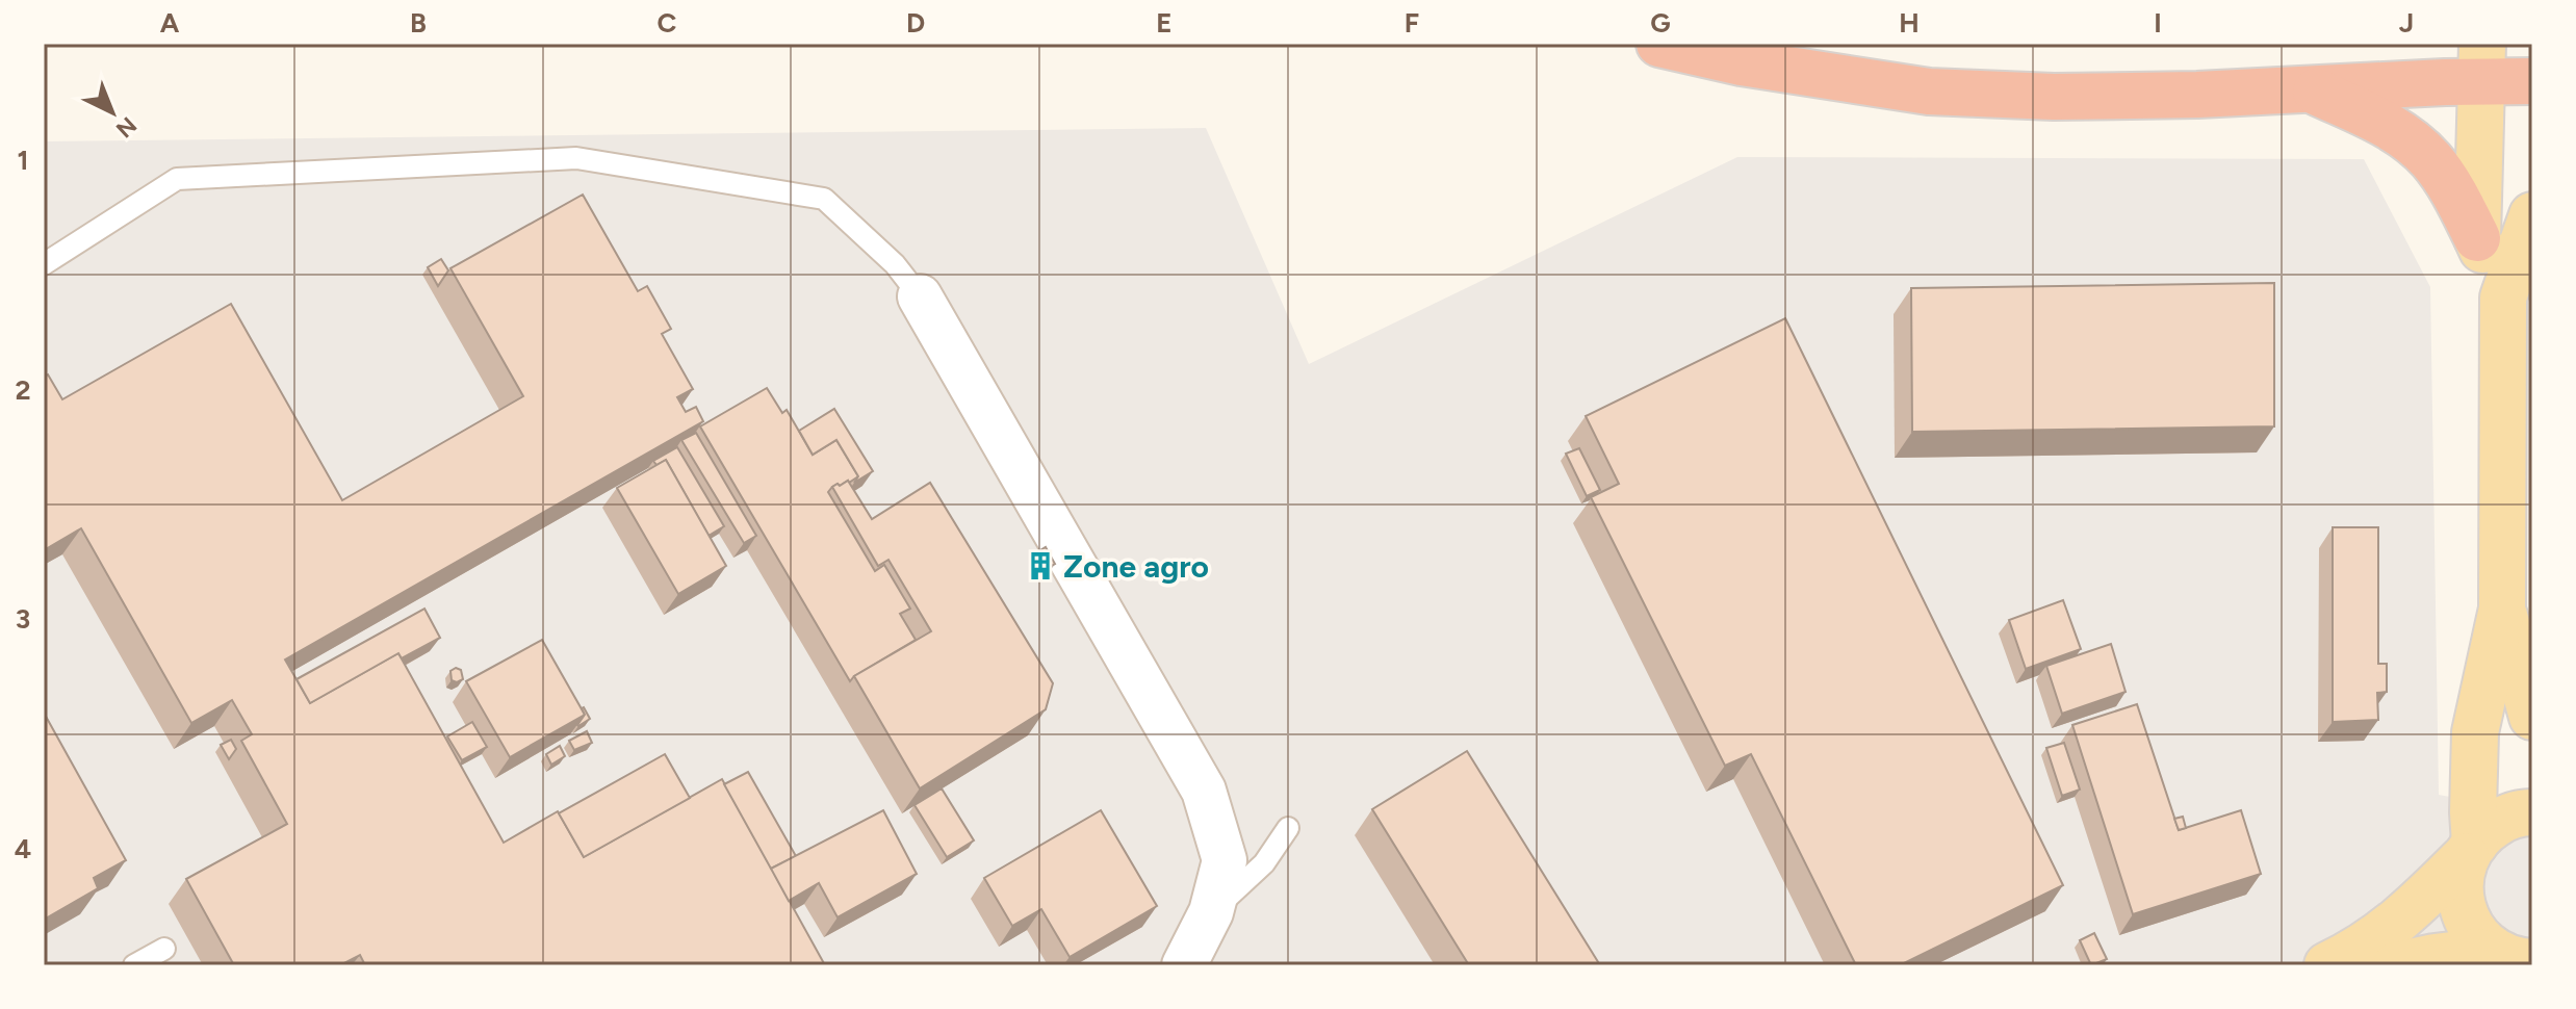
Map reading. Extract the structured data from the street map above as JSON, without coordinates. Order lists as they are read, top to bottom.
{
  "places": {
    "building": ["Zone agro"]
  },
  "north": "bottom right",
  "grid": {
    "columns": [
      "A",
      "B",
      "C",
      "D",
      "E",
      "F",
      "G",
      "H",
      "I",
      "J"
    ],
    "rows": [
      "1",
      "2",
      "3",
      "4"
    ]
  }
}
